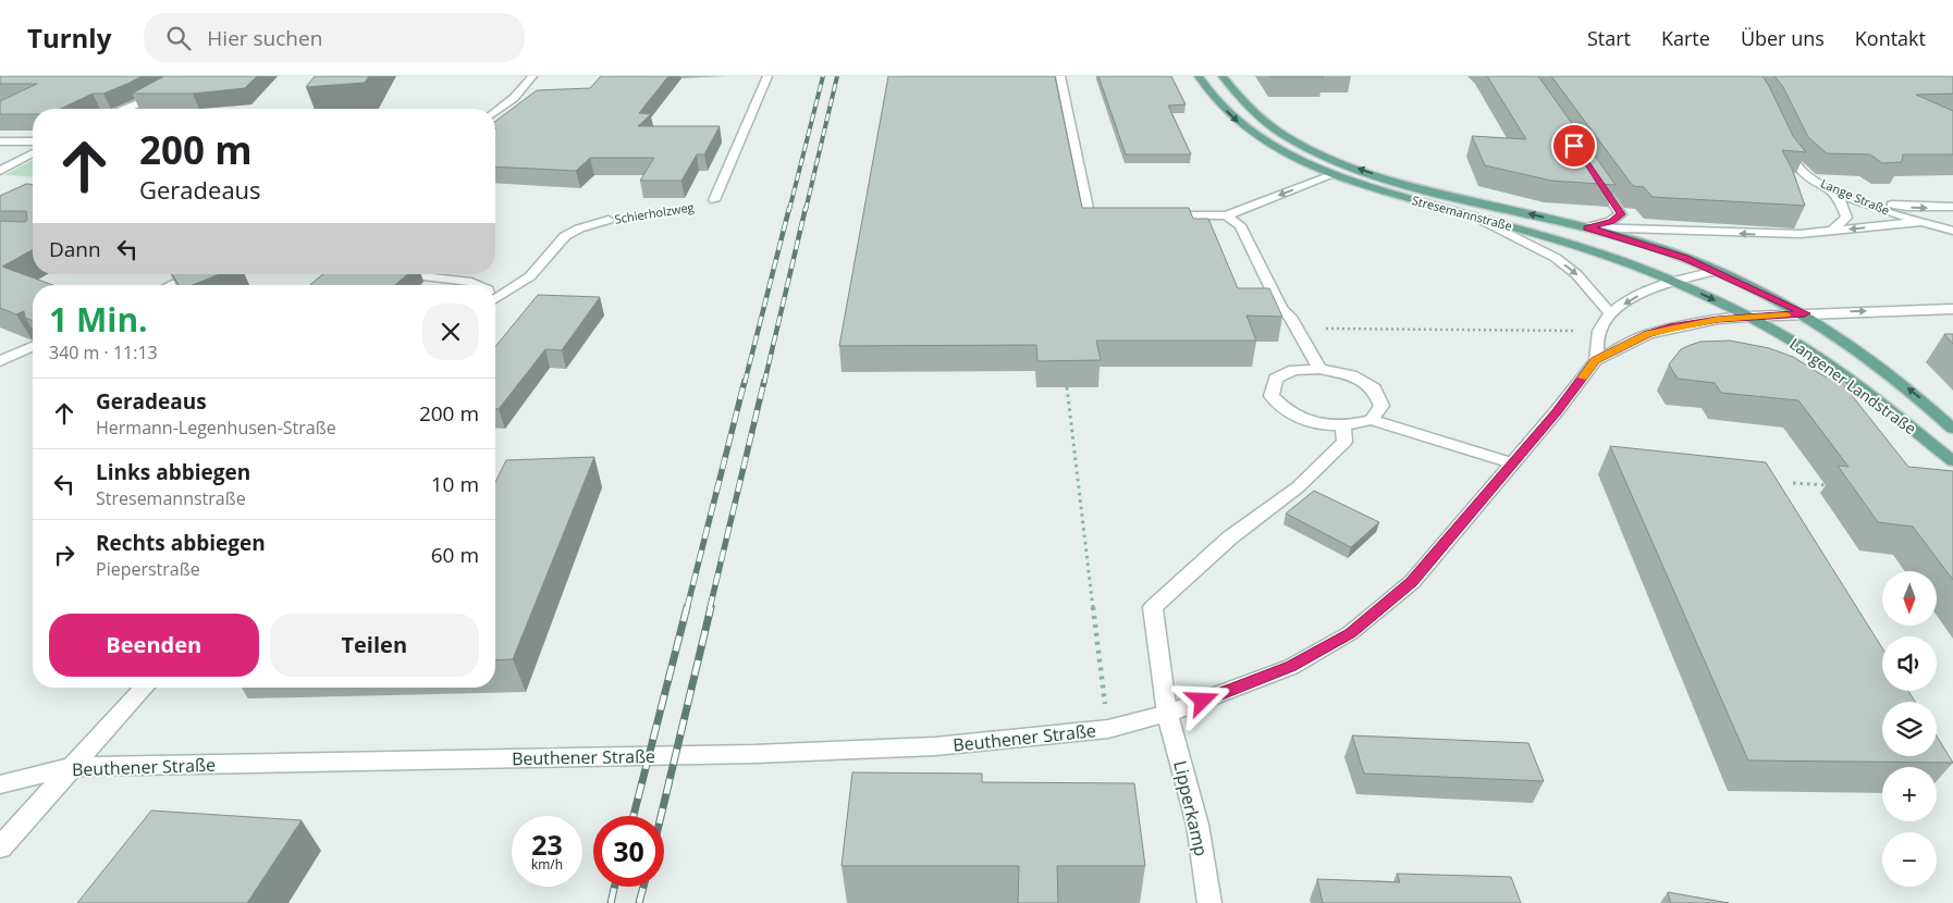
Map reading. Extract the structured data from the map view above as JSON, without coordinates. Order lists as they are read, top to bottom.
{
  "streets": {
    "main road": ["Stresemannstraße", "Langener Landstraße"],
    "street": [
      "Lange Straße",
      "Schierholzweg",
      "Beuthener Straße",
      "Lipperkamp"
    ]
  },
  "crossings": [
    ["Lange Straße", "Stresemannstraße"],
    ["Stresemannstraße", "Langener Landstraße"],
    ["Beuthener Straße", "Lipperkamp"]
  ],
  "north": "bottom",
  "page": {
    "header": "Turnly",
    "search": "Hier suchen",
    "nav": [
      "Start",
      "Karte",
      "Über uns",
      "Kontakt"
    ],
    "turn": ["200 m", "Geradeaus"],
    "then": "Dann",
    "heading": ["1 Min.", "340 m · 11:13"],
    "list": [
      {
        "name": "Geradeaus",
        "note": "Hermann-Legenhusen-Straße",
        "value": "200 m"
      },
      {
        "name": "Links abbiegen",
        "note": "Stresemannstraße",
        "value": "10 m"
      },
      {
        "name": "Rechts abbiegen",
        "note": "Pieperstraße",
        "value": "60 m"
      }
    ],
    "map_buttons": ["+", "−"],
    "buttons": ["Beenden", "Teilen"],
    "speed": "23 km/h",
    "limit": "30"
  }
}
